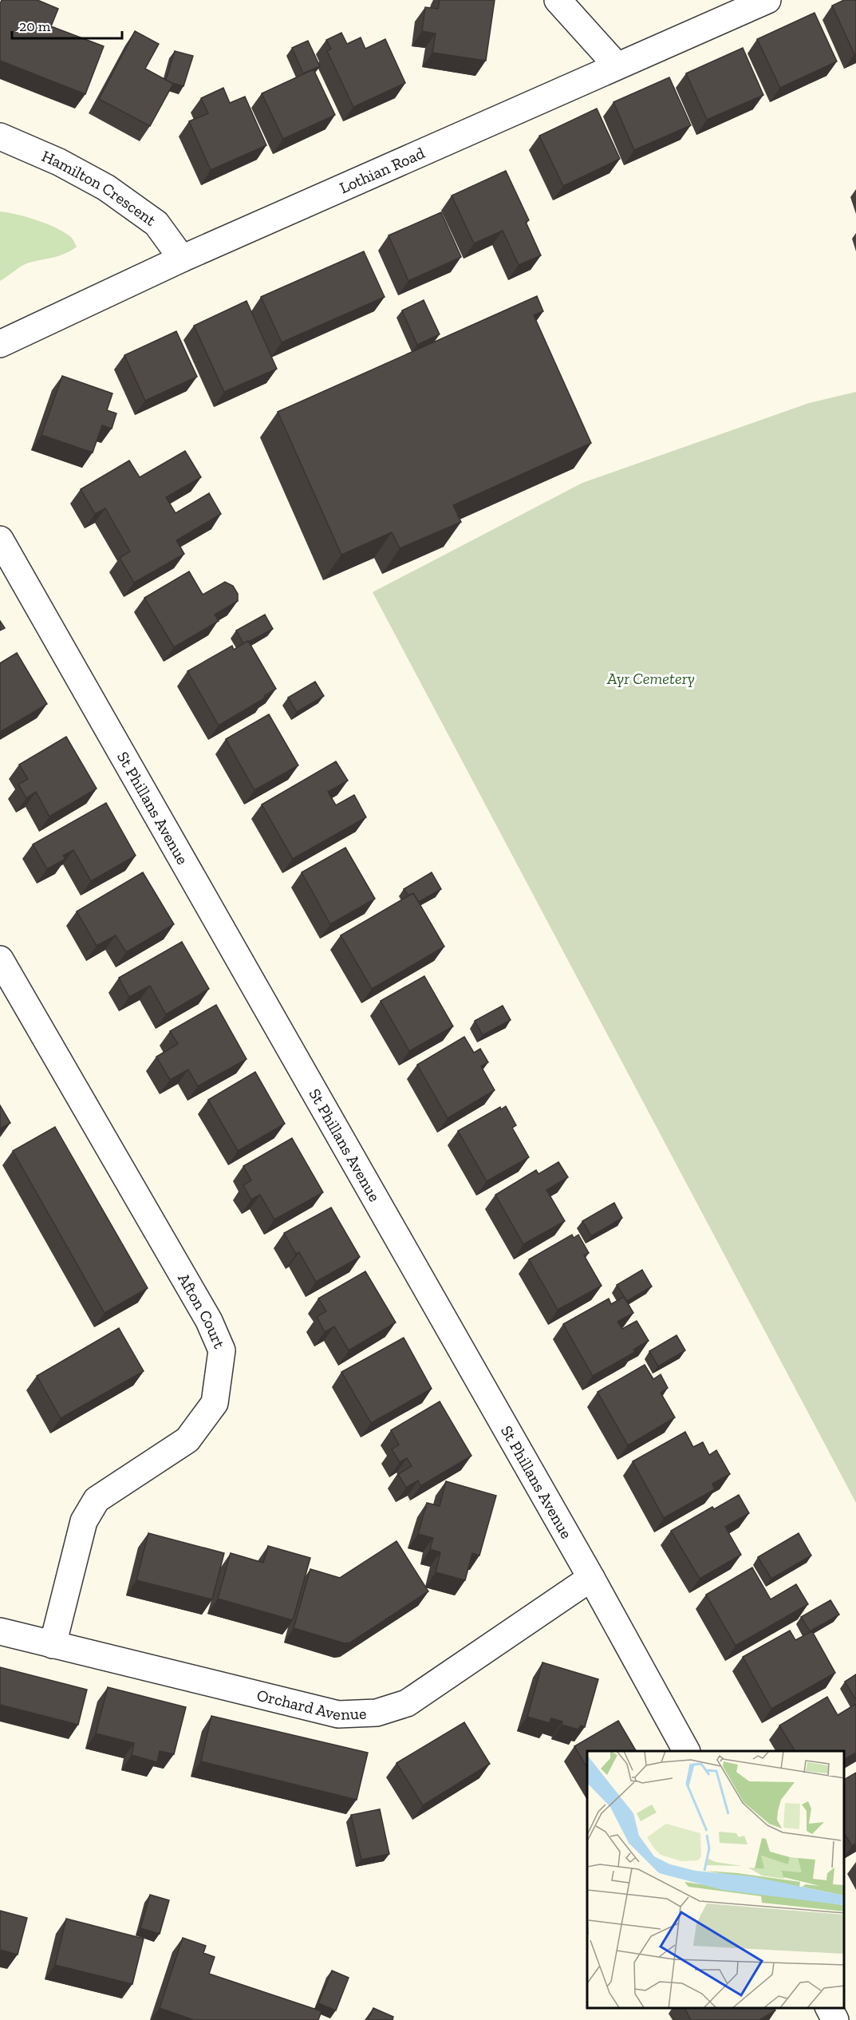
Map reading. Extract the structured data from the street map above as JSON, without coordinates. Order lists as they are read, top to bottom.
{
  "streets": {
    "street": [
      "Lothian Road",
      "Hamilton Crescent",
      "St Phillans Avenue",
      "Afton Court",
      "Orchard Avenue"
    ]
  },
  "crossings": [
    ["Lothian Road", "Hamilton Crescent"],
    ["St Phillans Avenue", "Orchard Avenue"],
    ["Afton Court", "Orchard Avenue"]
  ],
  "parks": ["Ayr Cemetery"],
  "scale_bar": "20 m"
}
